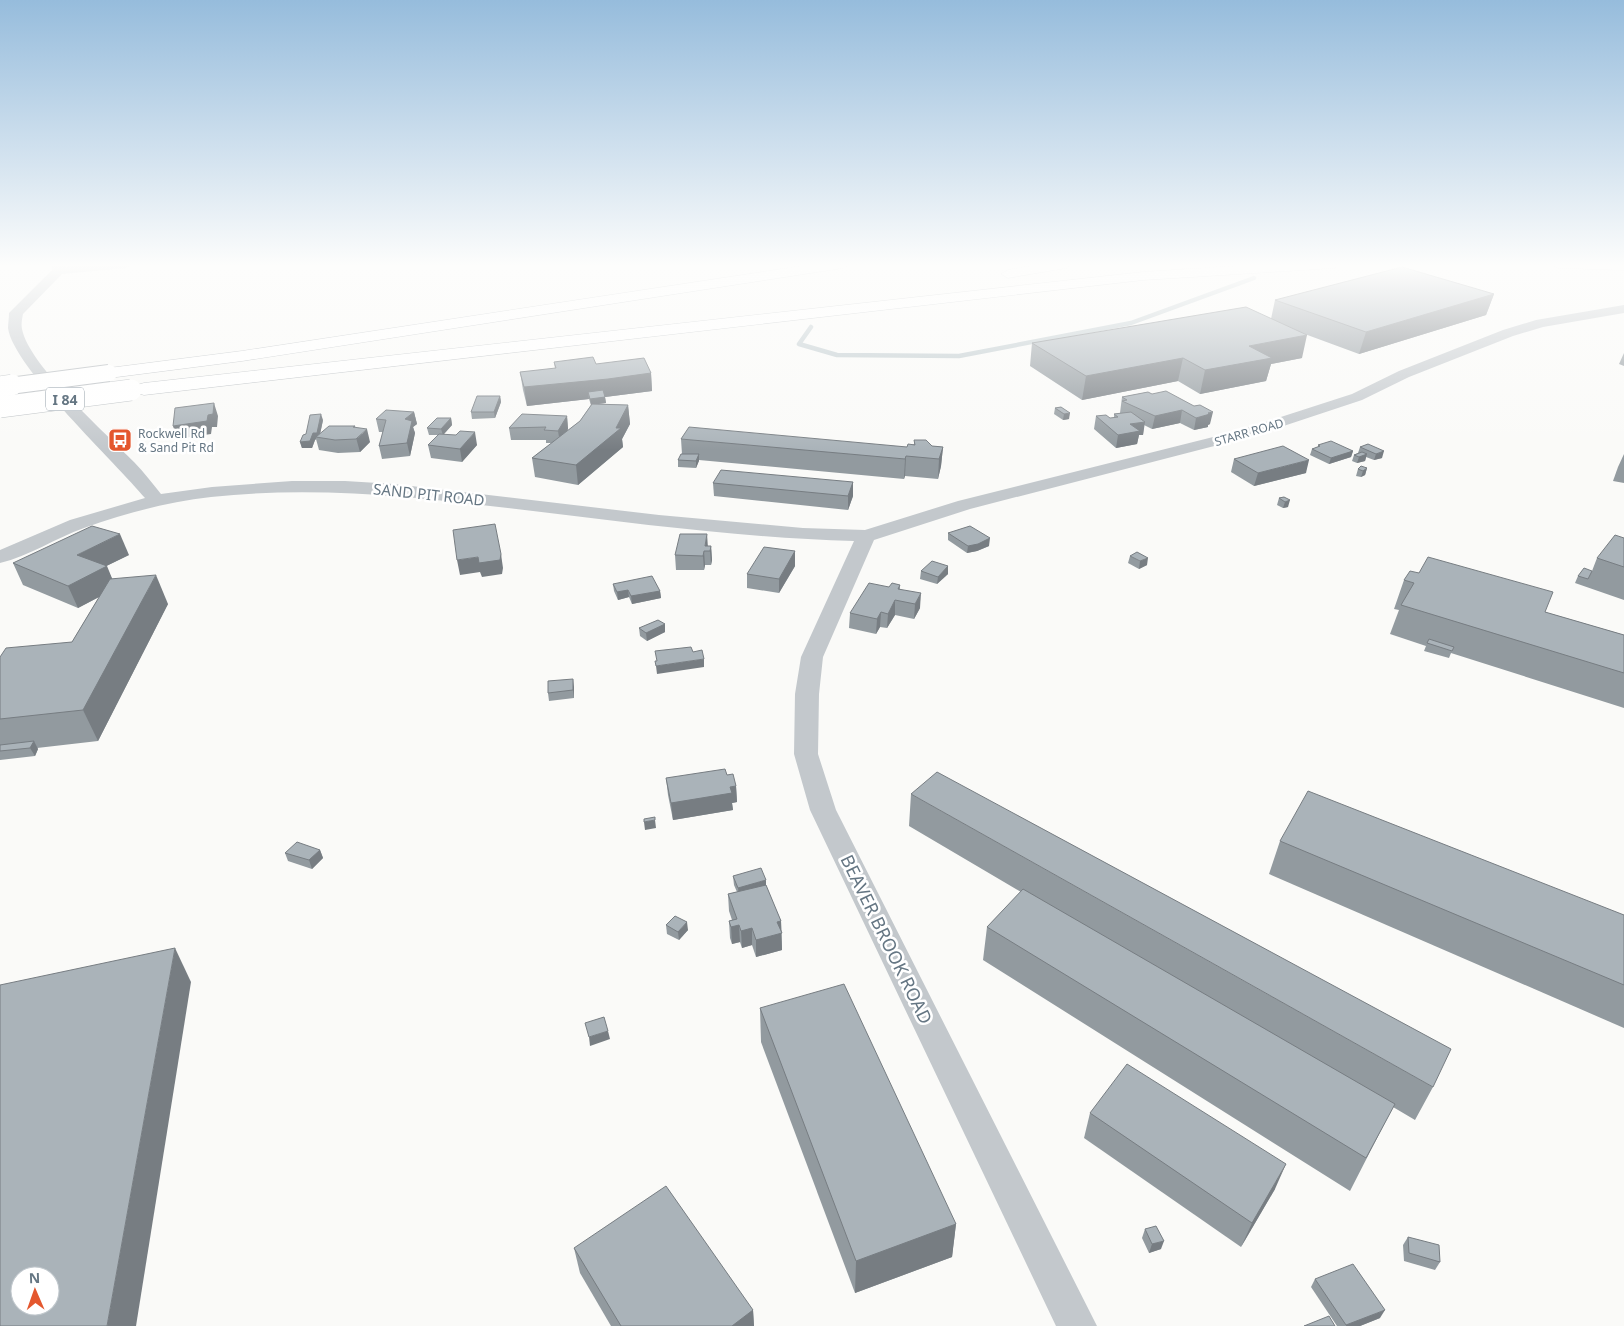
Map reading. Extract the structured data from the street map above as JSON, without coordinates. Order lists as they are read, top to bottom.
{
  "streets": {
    "highway": ["I 84"],
    "street": ["STARR ROAD", "SAND PIT ROAD", "BEAVER BROOK ROAD"]
  },
  "crossings": [
    ["STARR ROAD", "SAND PIT ROAD"],
    ["STARR ROAD", "BEAVER BROOK ROAD"],
    ["SAND PIT ROAD", "BEAVER BROOK ROAD"]
  ],
  "places": {
    "bus stop": ["Rockwell Rd & Sand Pit Rd"]
  },
  "north": "top"
}
